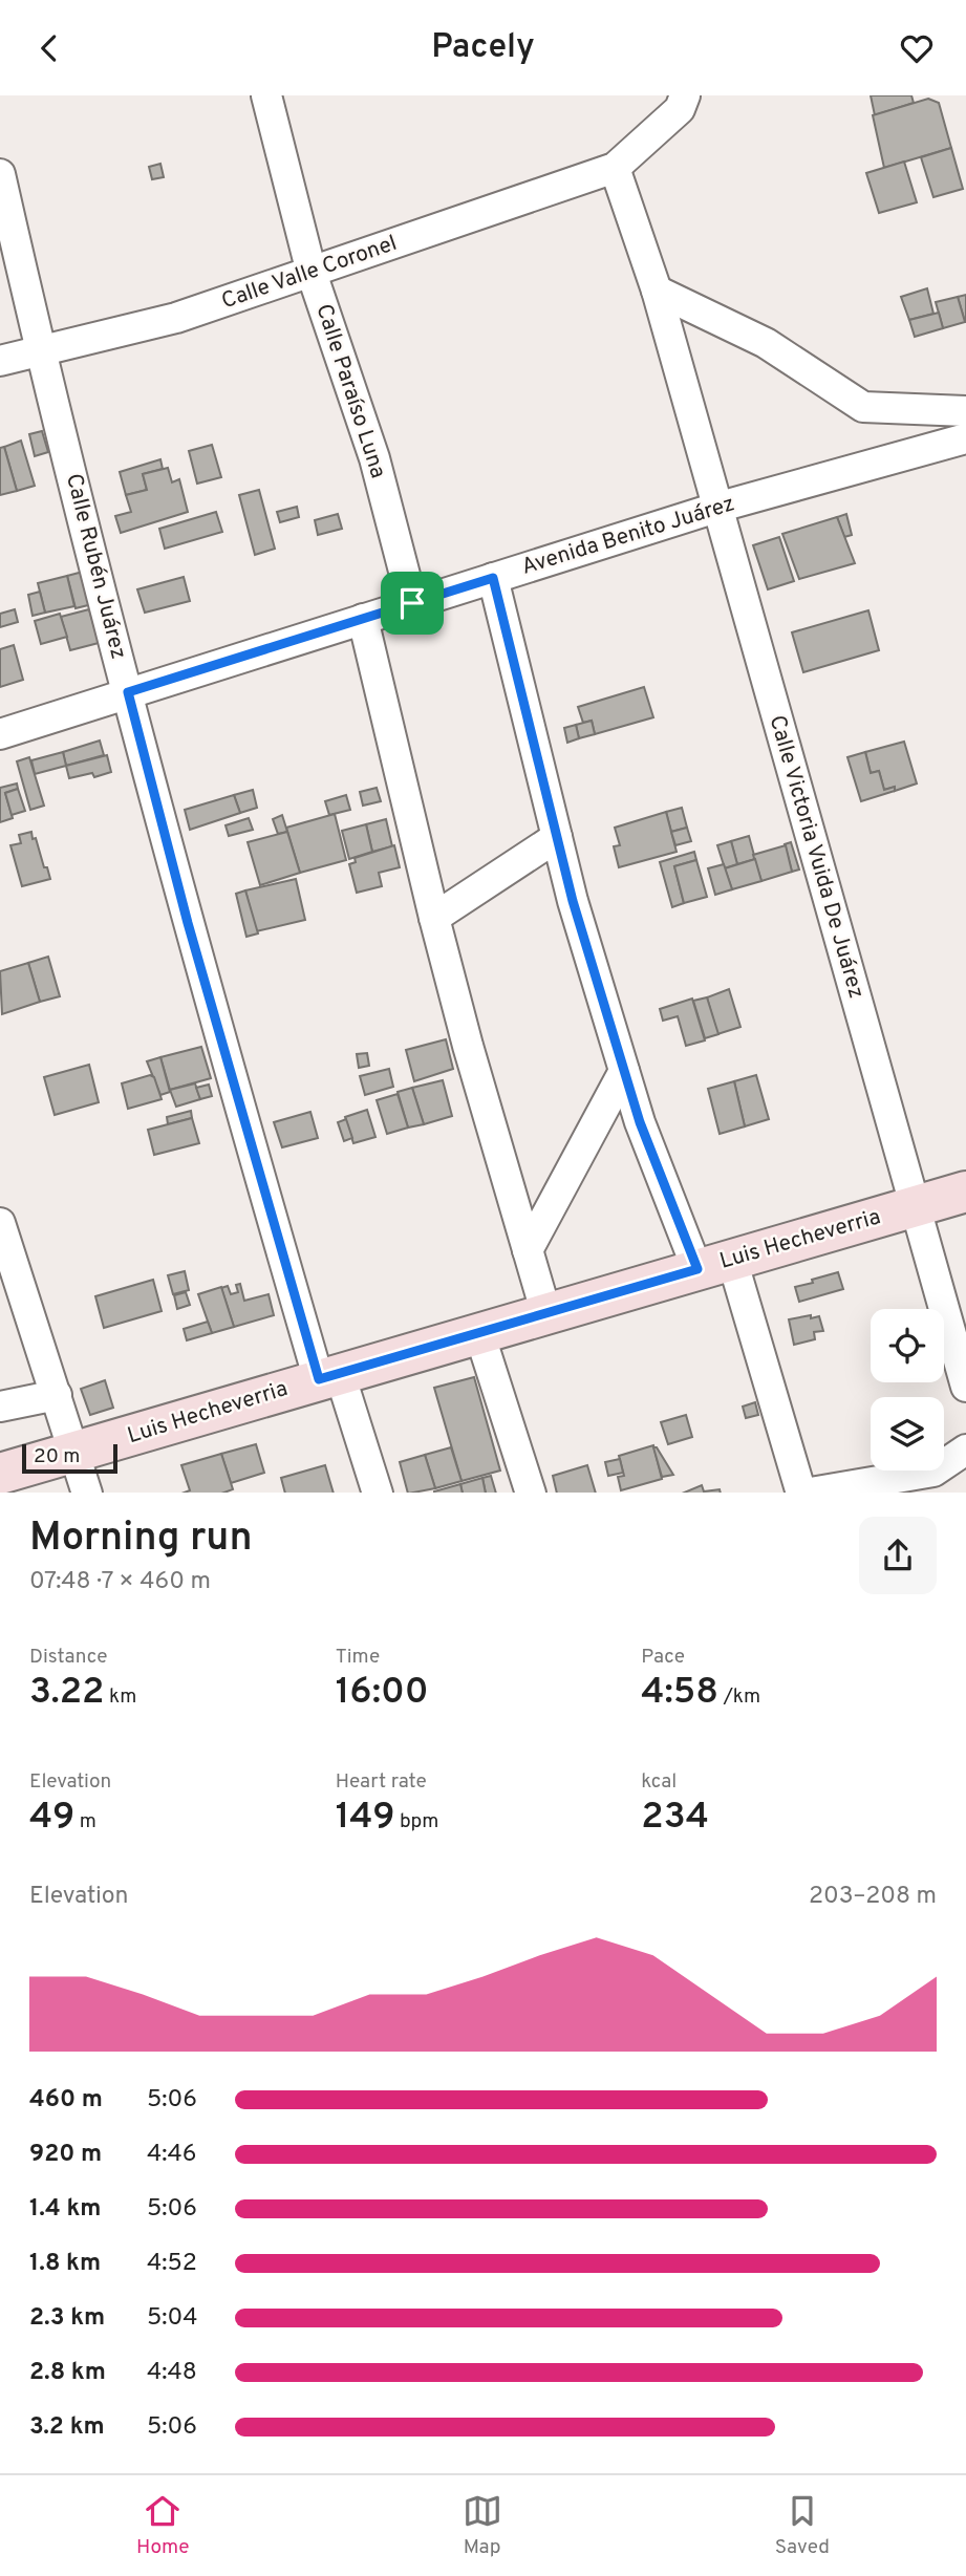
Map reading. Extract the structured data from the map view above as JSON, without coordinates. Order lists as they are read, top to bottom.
{
  "streets": {
    "street": [
      "Calle Valle Coronel",
      "Calle Paraíso Luna",
      "Avenida Benito Juárez",
      "Calle Rubén Juárez",
      "Calle Victoria Vuida De Juárez",
      "Luis Hecheverria"
    ]
  },
  "crossings": [
    ["Calle Valle Coronel", "Calle Paraíso Luna"],
    ["Calle Valle Coronel", "Calle Rubén Juárez"],
    ["Calle Valle Coronel", "Calle Victoria Vuida De Juárez"],
    ["Calle Paraíso Luna", "Avenida Benito Juárez"],
    ["Avenida Benito Juárez", "Calle Rubén Juárez"],
    ["Avenida Benito Juárez", "Calle Victoria Vuida De Juárez"],
    ["Calle Rubén Juárez", "Luis Hecheverria"],
    ["Calle Victoria Vuida De Juárez", "Luis Hecheverria"]
  ],
  "scale_bar": "20 m",
  "page": {
    "header": "Pacely",
    "scale": "20 m",
    "heading": ["Morning run", "07:48 · 7 × 460 m"],
    "stats": [
      ["Distance", "3.22 km"],
      ["Time", "16:00"],
      ["Pace", "4:58 /km"],
      ["Elevation", "49 m"],
      ["Heart rate", "149 bpm"],
      ["kcal", "234"]
    ],
    "chart": ["Elevation", "203–208 m"],
    "list": [
      {
        "name": "460 m",
        "note": "5:06"
      },
      {
        "name": "920 m",
        "note": "4:46"
      },
      {
        "name": "1.4 km",
        "note": "5:06"
      },
      {
        "name": "1.8 km",
        "note": "4:52"
      },
      {
        "name": "2.3 km",
        "note": "5:04"
      },
      {
        "name": "2.8 km",
        "note": "4:48"
      },
      {
        "name": "3.2 km",
        "note": "5:06"
      }
    ],
    "tabs": ["Home", "Map", "Saved"]
  }
}
